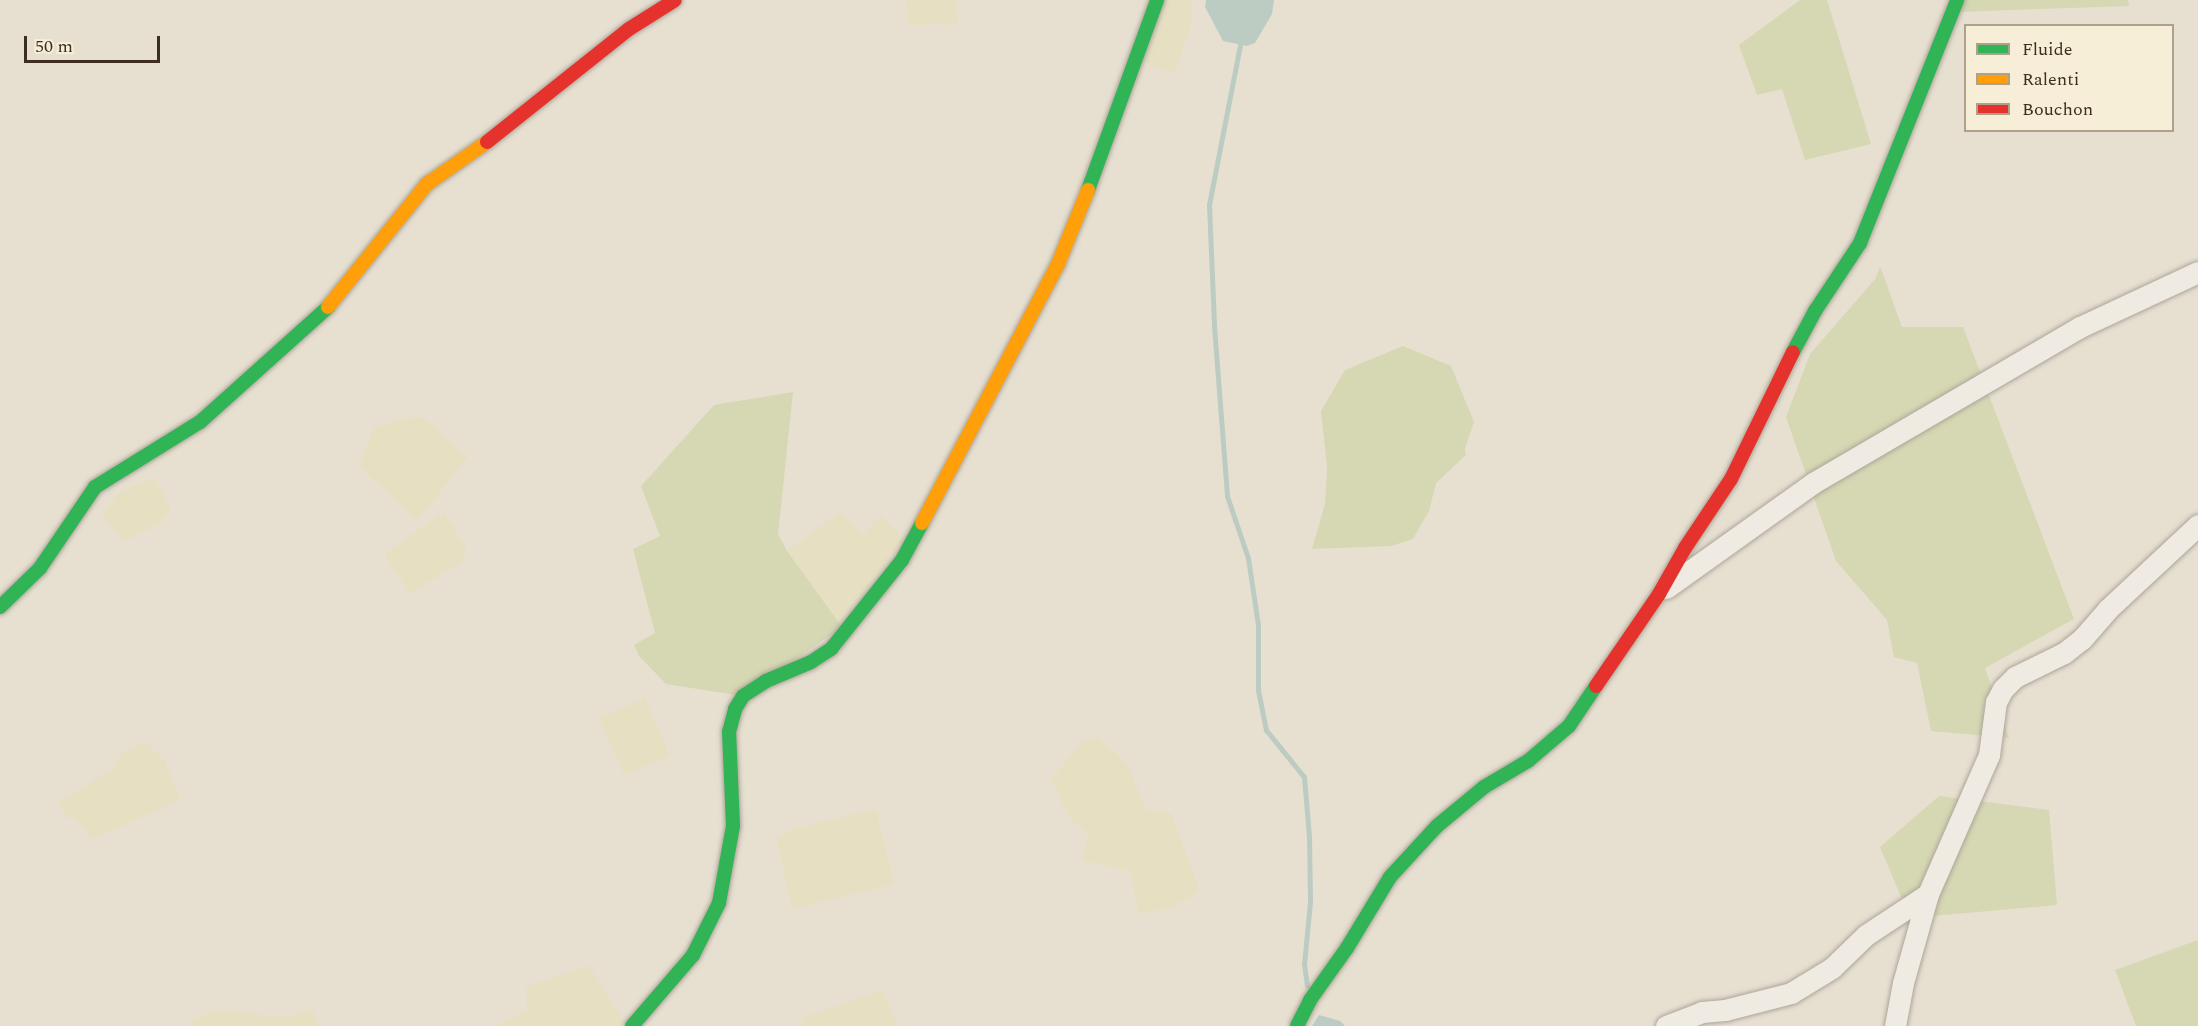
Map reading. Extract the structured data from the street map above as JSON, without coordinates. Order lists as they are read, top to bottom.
{
  "legend": ["Fluide", "Ralenti", "Bouchon"],
  "scale_bar": "50 m"
}
